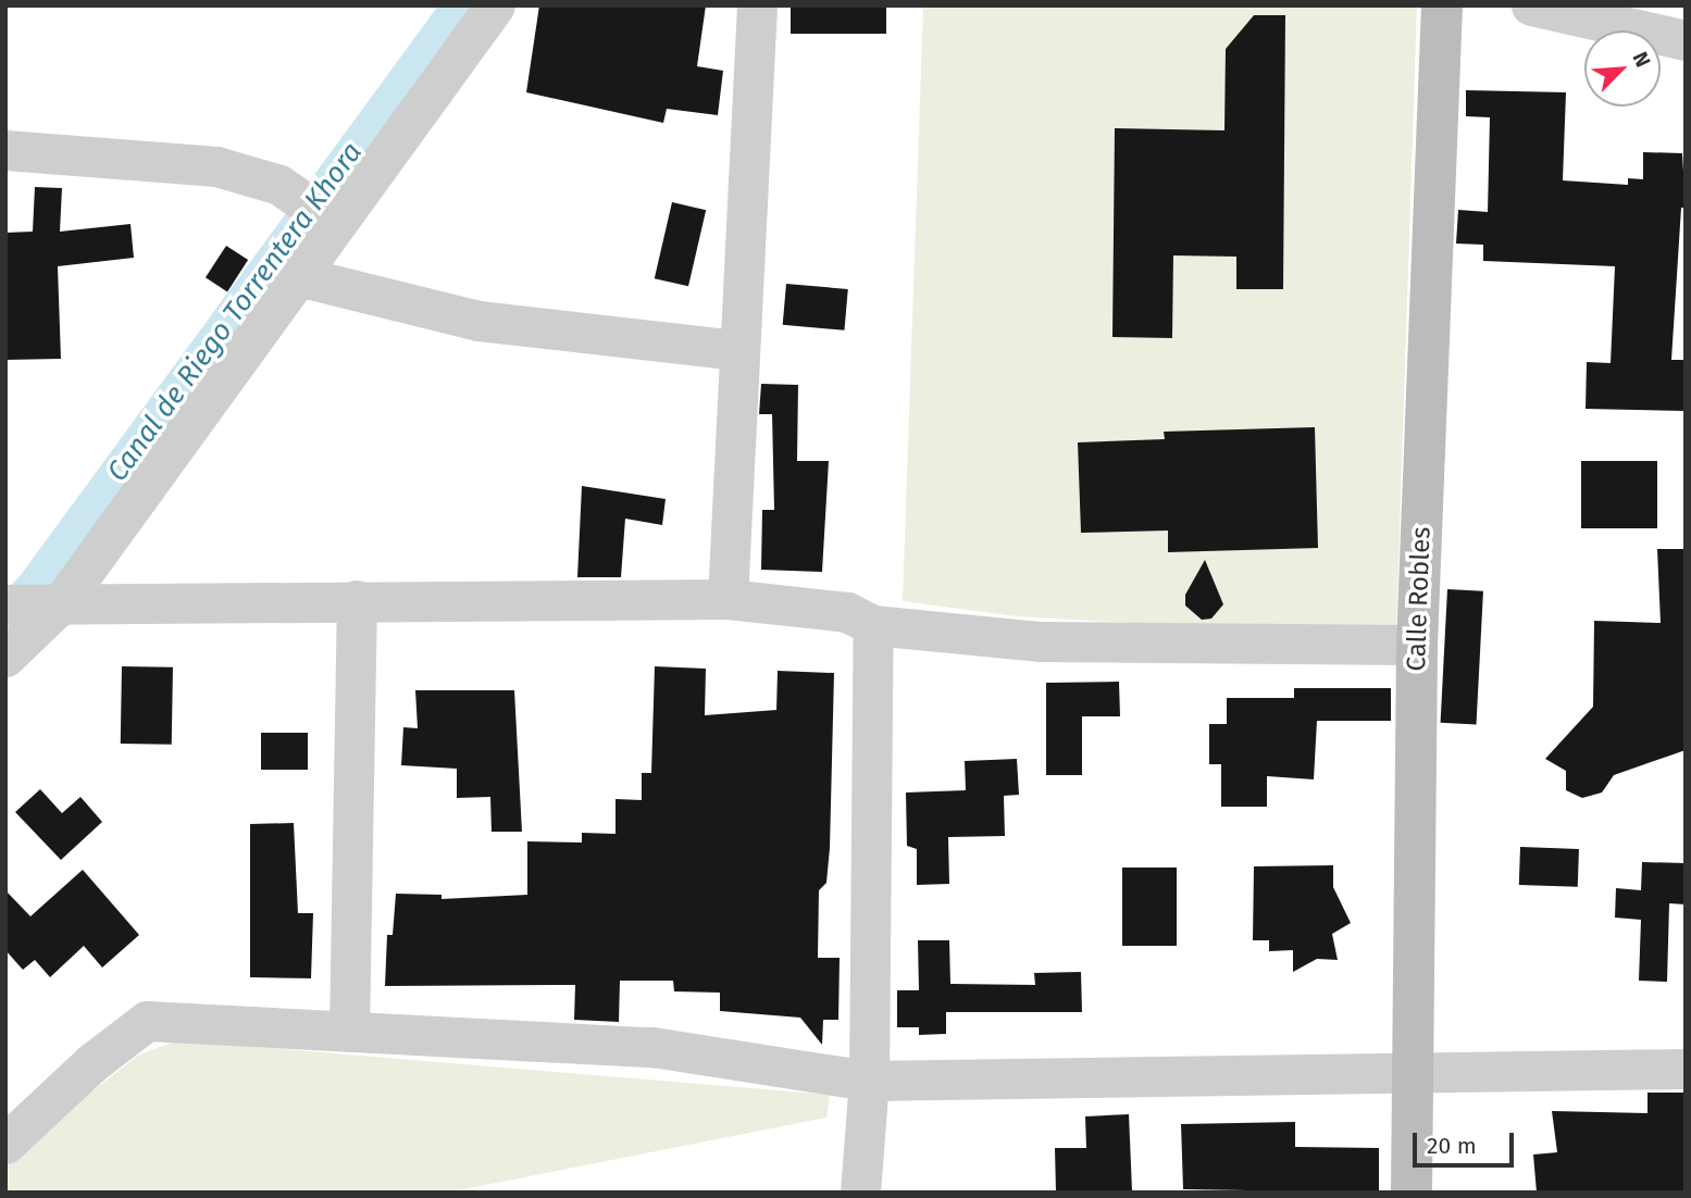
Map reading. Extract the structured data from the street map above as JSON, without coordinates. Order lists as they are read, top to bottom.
{
  "streets": {
    "street": ["Calle Robles"]
  },
  "water": ["Canal de Riego Torrentera Khora"],
  "scale_bar": "20 m",
  "north": "top right"
}
